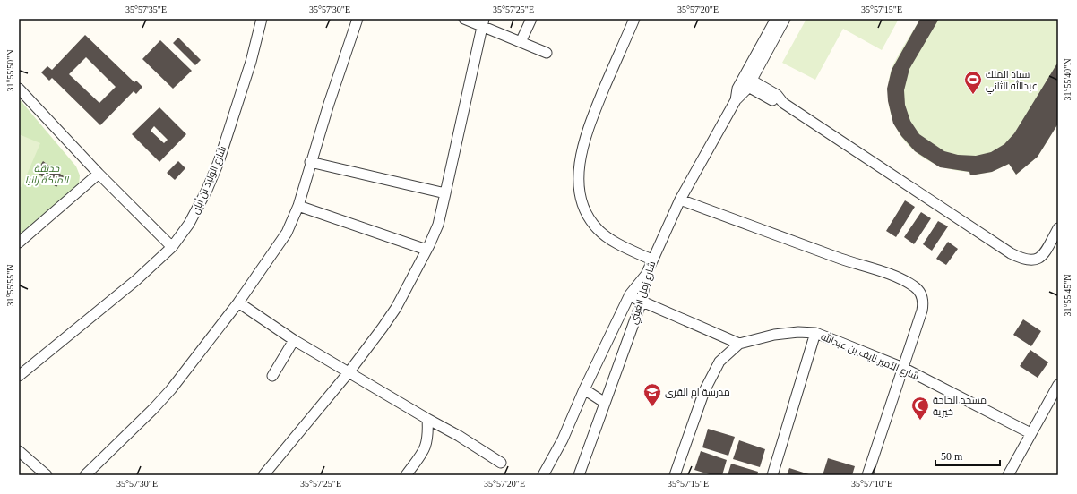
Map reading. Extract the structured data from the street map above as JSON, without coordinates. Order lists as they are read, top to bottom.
{
  "streets": {
    "street": ["شارع الوليد بن أبان", "شارع زمل الغيثي", "شارع الأمير نايف بن عبدالله"]
  },
  "parks": ["حديقة الملكة رانيا"],
  "places": {
    "sports": ["ستاد الملك عبدالله الثاني"],
    "school or university": ["مدرسة ام القرى"],
    "mosque": ["مسجد الحاجة خيرية"]
  },
  "scale_bar": "50 m",
  "coordinates": [
    "35°57'35\"E",
    "35°57'30\"E",
    "35°57'25\"E",
    "35°57'20\"E",
    "35°57'15\"E",
    "31°55'50\"N",
    "31°55'40\"N",
    "31°55'55\"N",
    "31°55'45\"N",
    "35°57'10\"E"
  ]
}
